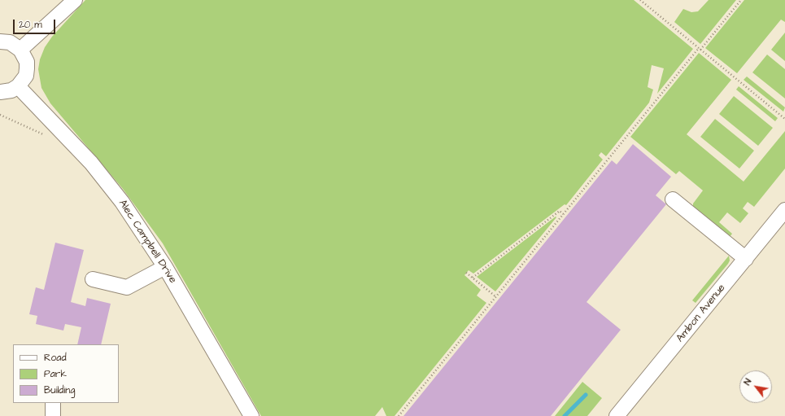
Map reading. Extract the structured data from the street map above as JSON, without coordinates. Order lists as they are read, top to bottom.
{
  "streets": {
    "street": ["Alec Campbell Drive", "Ambon Avenue"]
  },
  "legend": ["Road", "Park", "Building"],
  "scale_bar": "20 m",
  "north": "top left"
}
